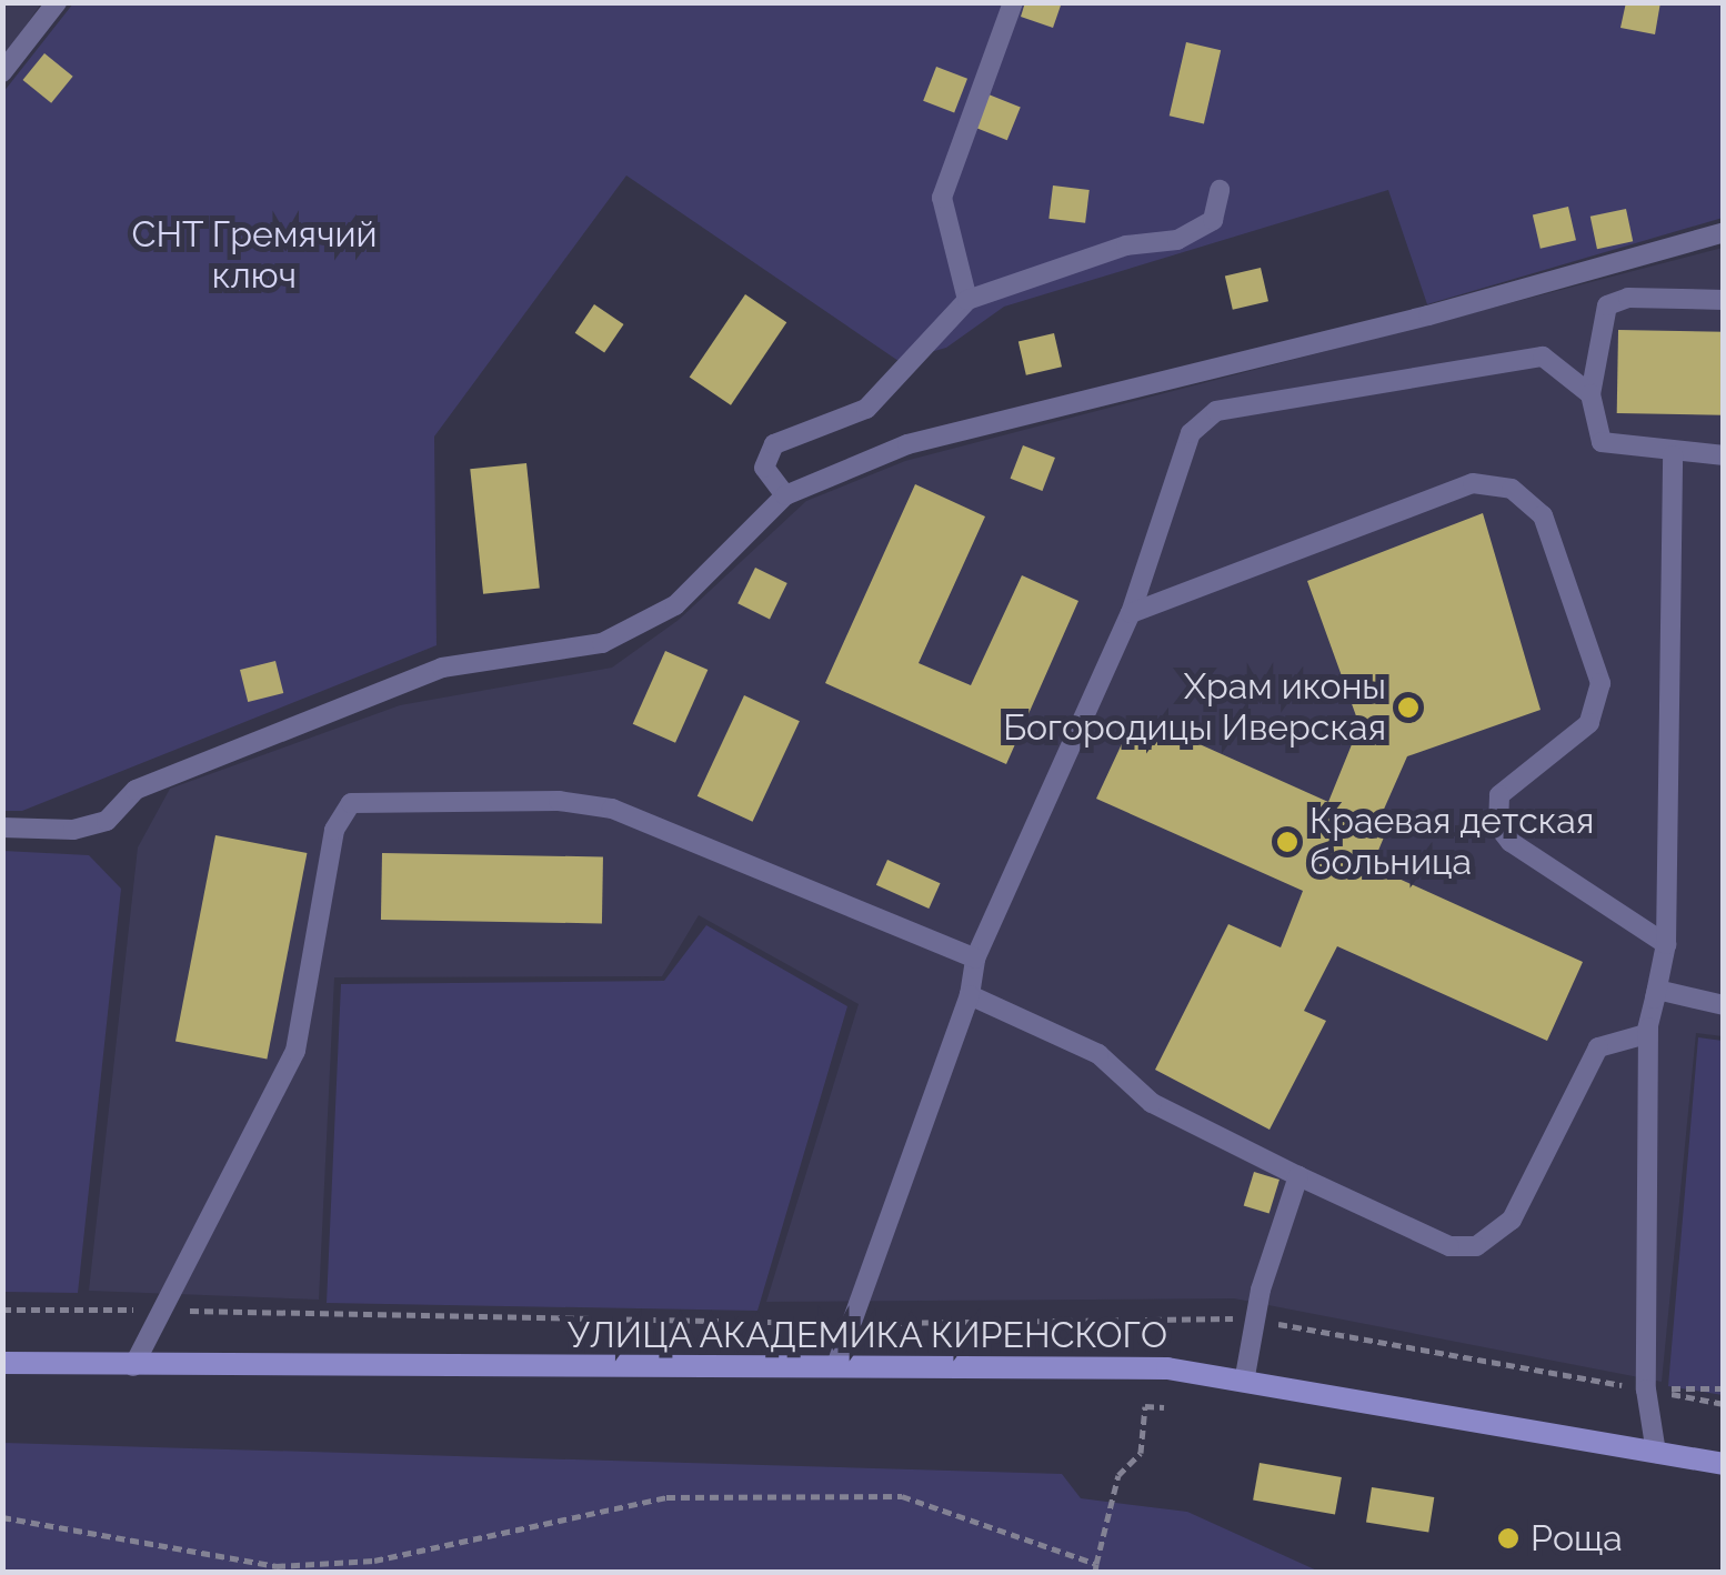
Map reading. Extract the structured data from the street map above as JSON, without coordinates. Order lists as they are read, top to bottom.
{
  "streets": {
    "main road": ["УЛИЦА АКАДЕМИКА КИРЕНСКОГО"]
  },
  "parks": ["СНТ Гремячий ключ"],
  "places": ["Храм иконы Богородицы Иверская", "Краевая детская больница", "Роща"]
}
